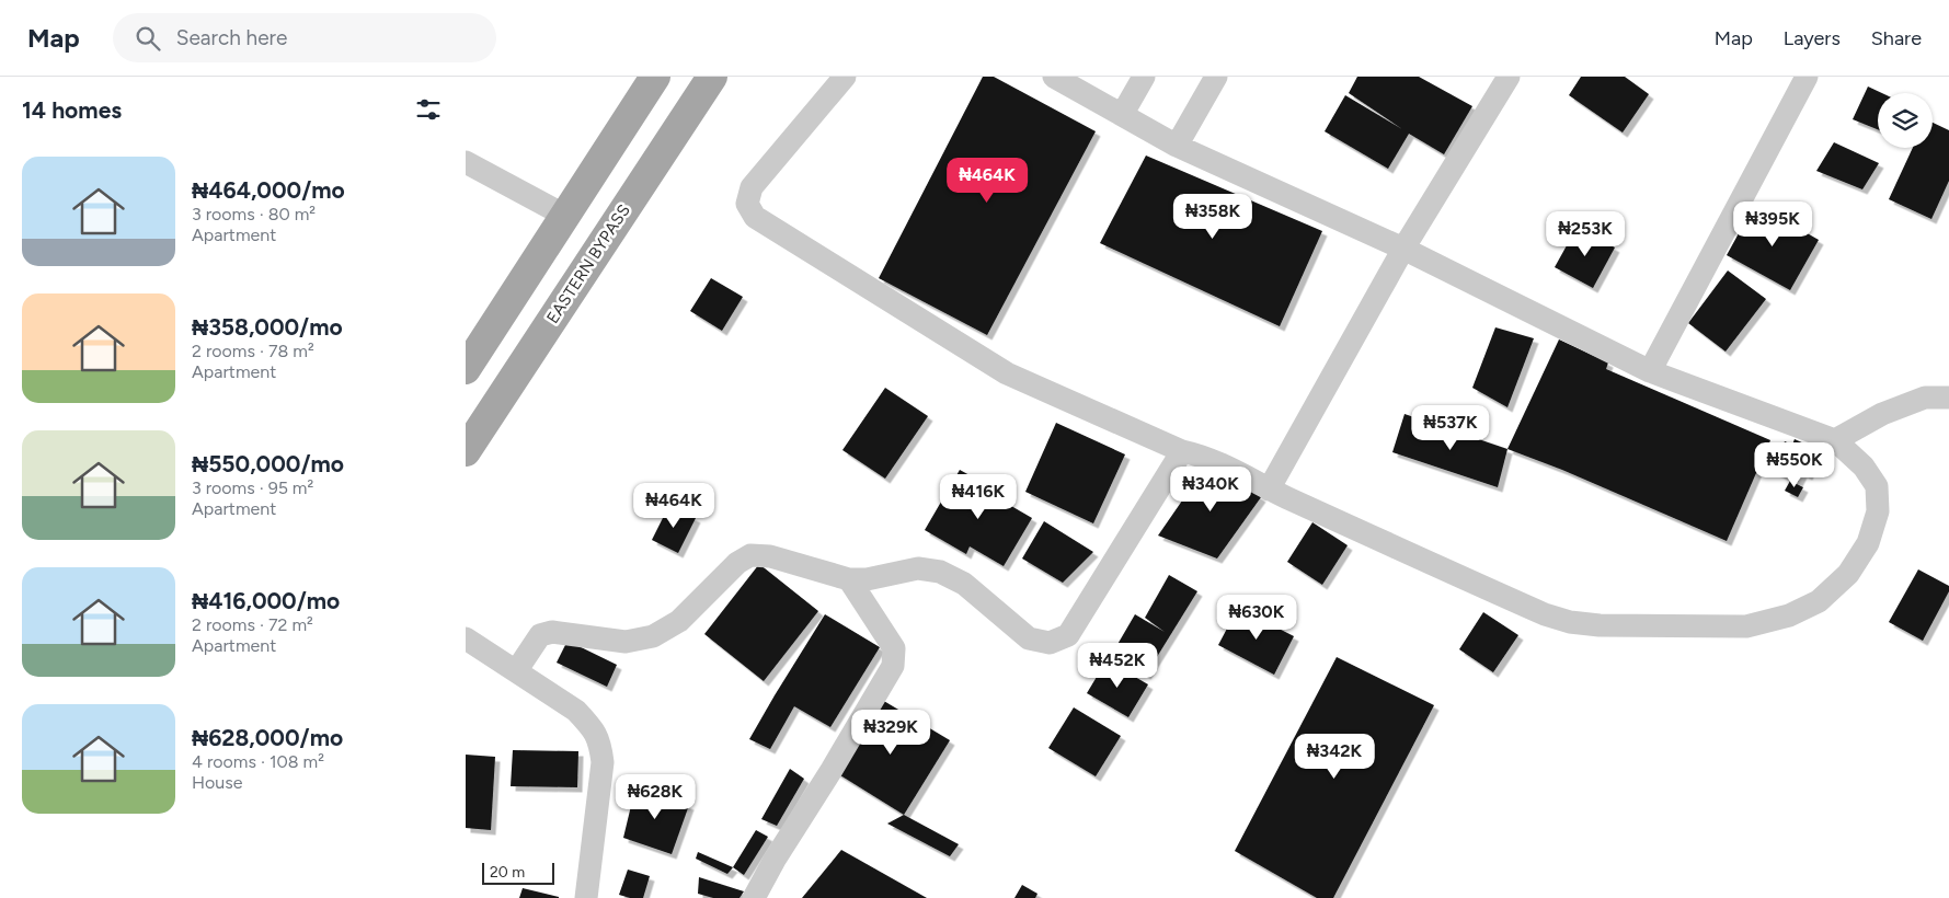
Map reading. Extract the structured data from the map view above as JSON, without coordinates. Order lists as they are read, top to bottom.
{
  "streets": {
    "main road": ["EASTERN BYPASS"]
  },
  "scale_bar": "20 m",
  "page": {
    "header": "Map",
    "search": "Search here",
    "nav": ["Map", "Layers", "Share"],
    "heading": "14 homes",
    "list": [
      {
        "name": "₦464,000/mo",
        "note": "3 rooms · 80 m² · Apartment"
      },
      {
        "name": "₦358,000/mo",
        "note": "2 rooms · 78 m² · Apartment"
      },
      {
        "name": "₦550,000/mo",
        "note": "3 rooms · 95 m² · Apartment"
      },
      {
        "name": "₦416,000/mo",
        "note": "2 rooms · 72 m² · Apartment"
      },
      {
        "name": "₦628,000/mo",
        "note": "4 rooms · 108 m² · House"
      }
    ],
    "price": [
      "₦464K",
      "₦358K",
      "₦395K",
      "₦253K",
      "₦537K",
      "₦550K",
      "₦340K",
      "₦416K",
      "₦464K",
      "₦630K",
      "₦452K",
      "₦329K",
      "₦342K",
      "₦628K"
    ],
    "scale": "20 m"
  }
}
